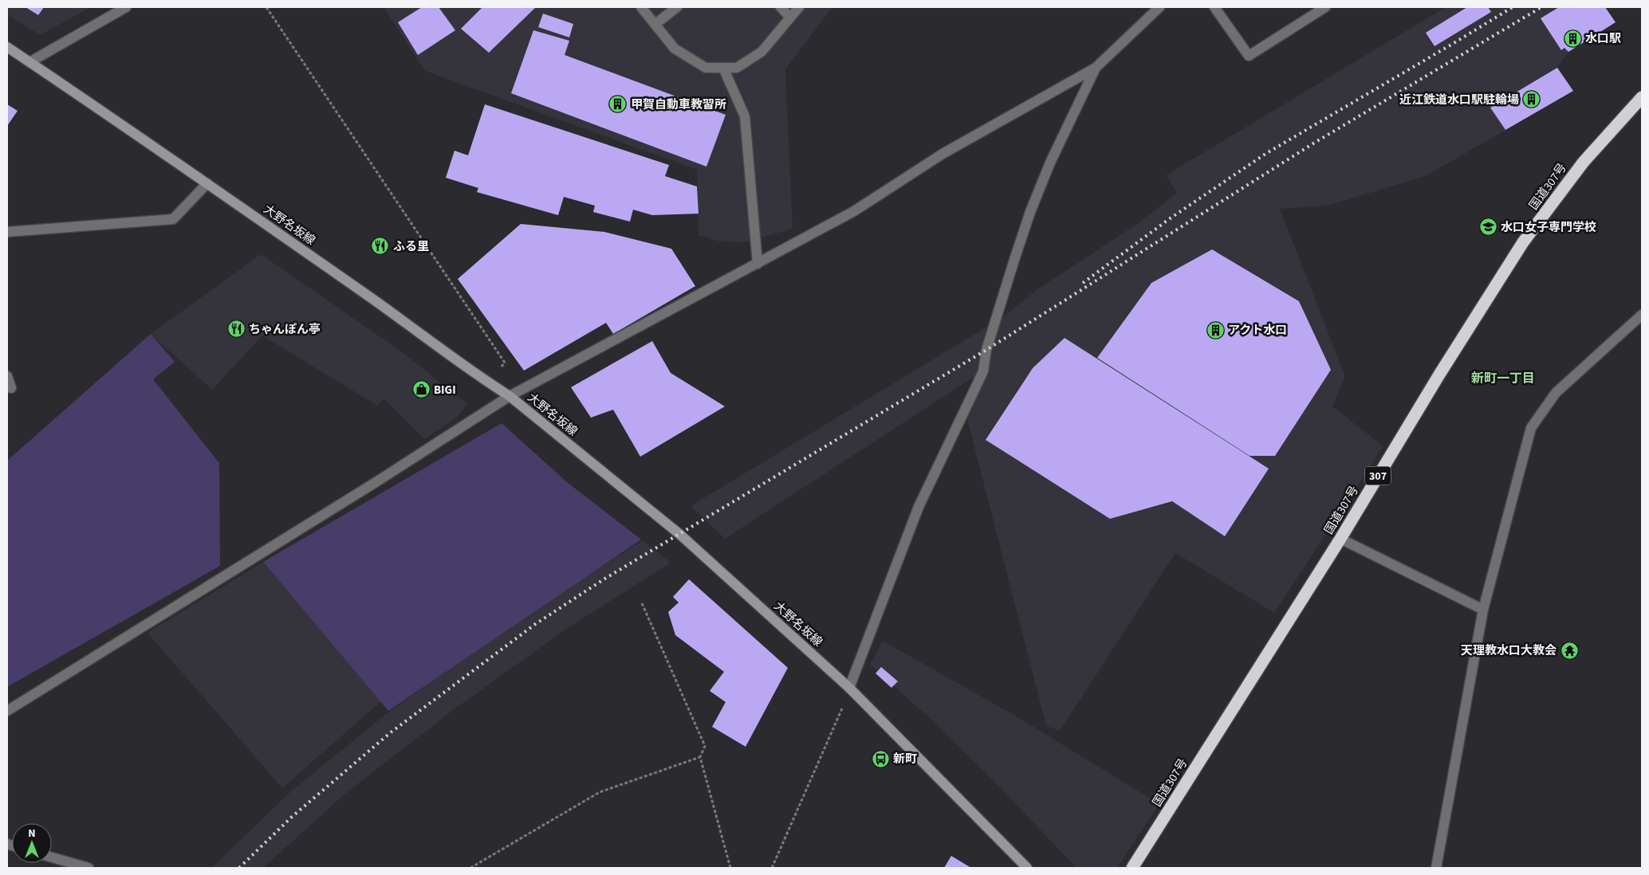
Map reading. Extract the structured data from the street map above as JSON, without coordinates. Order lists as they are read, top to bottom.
{
  "streets": {
    "highway": ["国道307号", "307"],
    "main road": ["大野名坂線"]
  },
  "districts": ["新町一丁目"],
  "places": {
    "building": [
      "水口駅",
      "近江鉄道水口駅駐輪場",
      "甲賀自動車教習所",
      "アクト水口"
    ],
    "school or university": ["水口女子専門学校"],
    "restaurant": ["ふる里", "ちゃんぽん亭"],
    "shop": ["BIGI"],
    "temple": ["天理教水口大教会"],
    "bus stop": ["新町"]
  },
  "north": "top"
}
